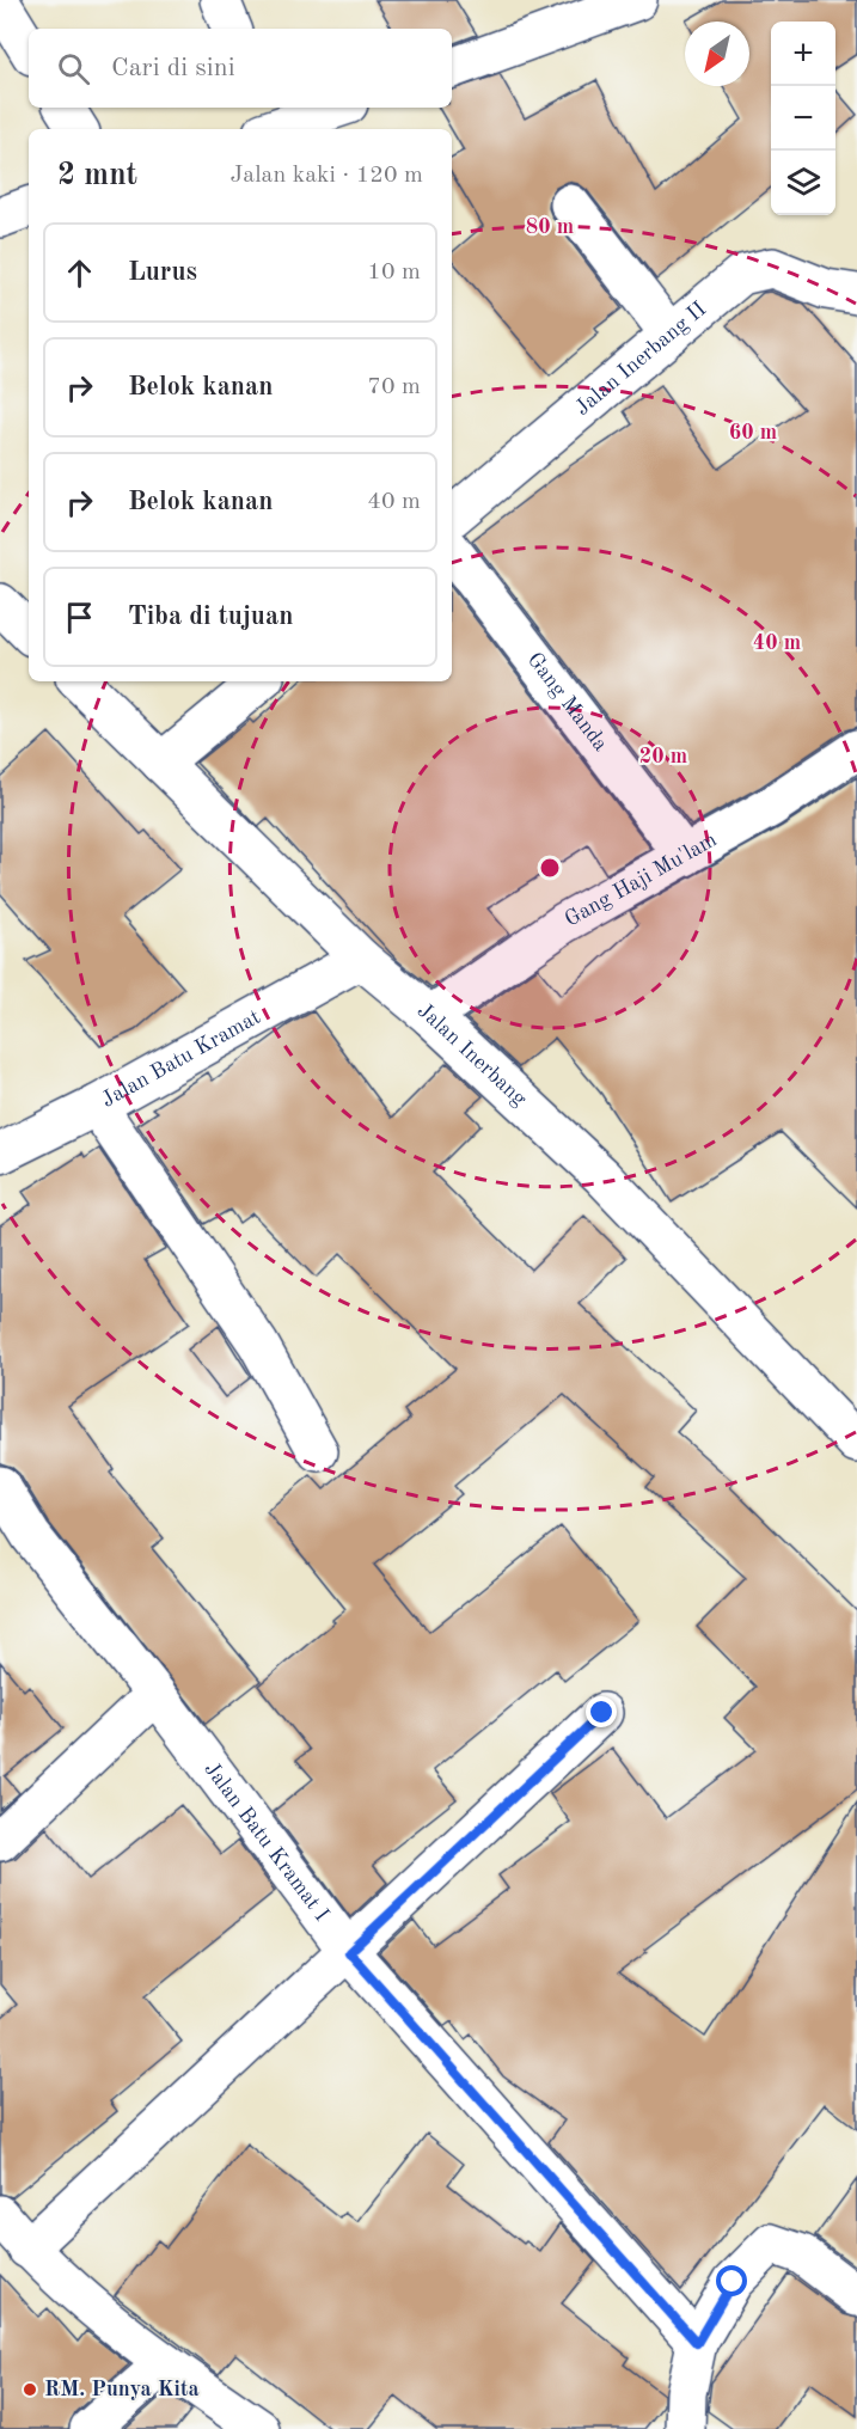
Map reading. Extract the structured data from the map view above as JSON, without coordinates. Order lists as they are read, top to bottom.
{
  "streets": {
    "street": [
      "Jalan Inerbang II",
      "Gang Manda",
      "Gang Haji Mu'lam",
      "Jalan Inerbang",
      "Jalan Batu Kramat",
      "Jalan Batu Kramat I"
    ]
  },
  "crossings": [
    ["Gang Manda", "Gang Haji Mu'lam"],
    ["Gang Haji Mu'lam", "Jalan Inerbang"],
    ["Jalan Inerbang", "Jalan Batu Kramat"]
  ],
  "places": ["RM. Punya Kita"],
  "north": "bottom left",
  "page": {
    "map_buttons": ["+", "−"],
    "search": "Cari di sini",
    "heading": ["2 mnt", "Jalan kaki · 120 m"],
    "list": [
      ["Lurus", "10 m"],
      ["Belok kanan", "70 m"],
      ["Belok kanan", "40 m"],
      "Tiba di tujuan"
    ]
  },
  "rings": [
    "80 m",
    "60 m",
    "40 m",
    "20 m"
  ]
}
